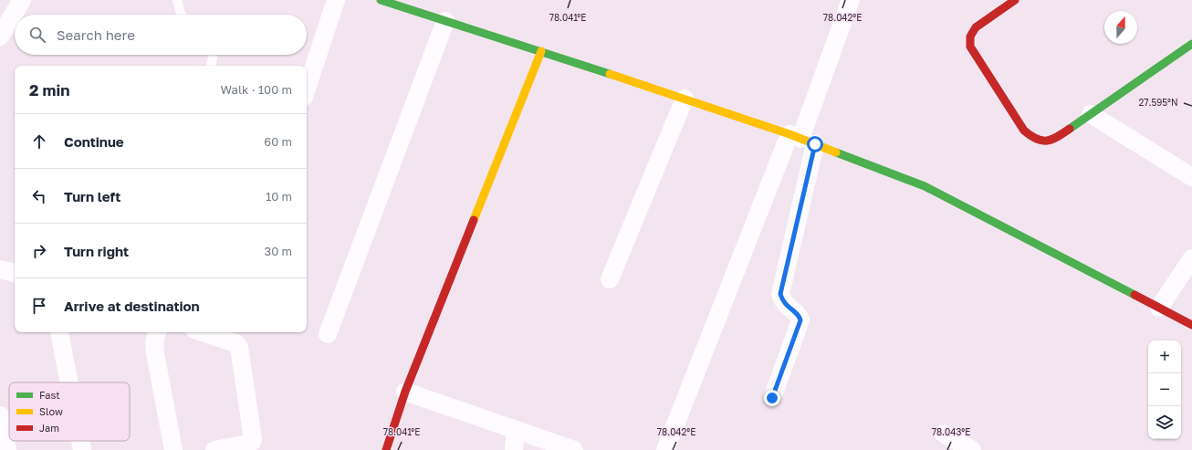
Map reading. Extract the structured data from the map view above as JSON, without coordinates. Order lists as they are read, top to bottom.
{
  "legend": ["Fast", "Slow", "Jam"],
  "north": "top",
  "page": {
    "search": "Search here",
    "heading": ["2 min", "Walk · 100 m"],
    "list": [
      ["Continue", "60 m"],
      ["Turn left", "10 m"],
      ["Turn right", "30 m"],
      "Arrive at destination"
    ],
    "map_buttons": ["+", "−"]
  },
  "coordinates": [
    "78.041°E",
    "78.042°E",
    "27.595°N",
    "78.043°E"
  ]
}
